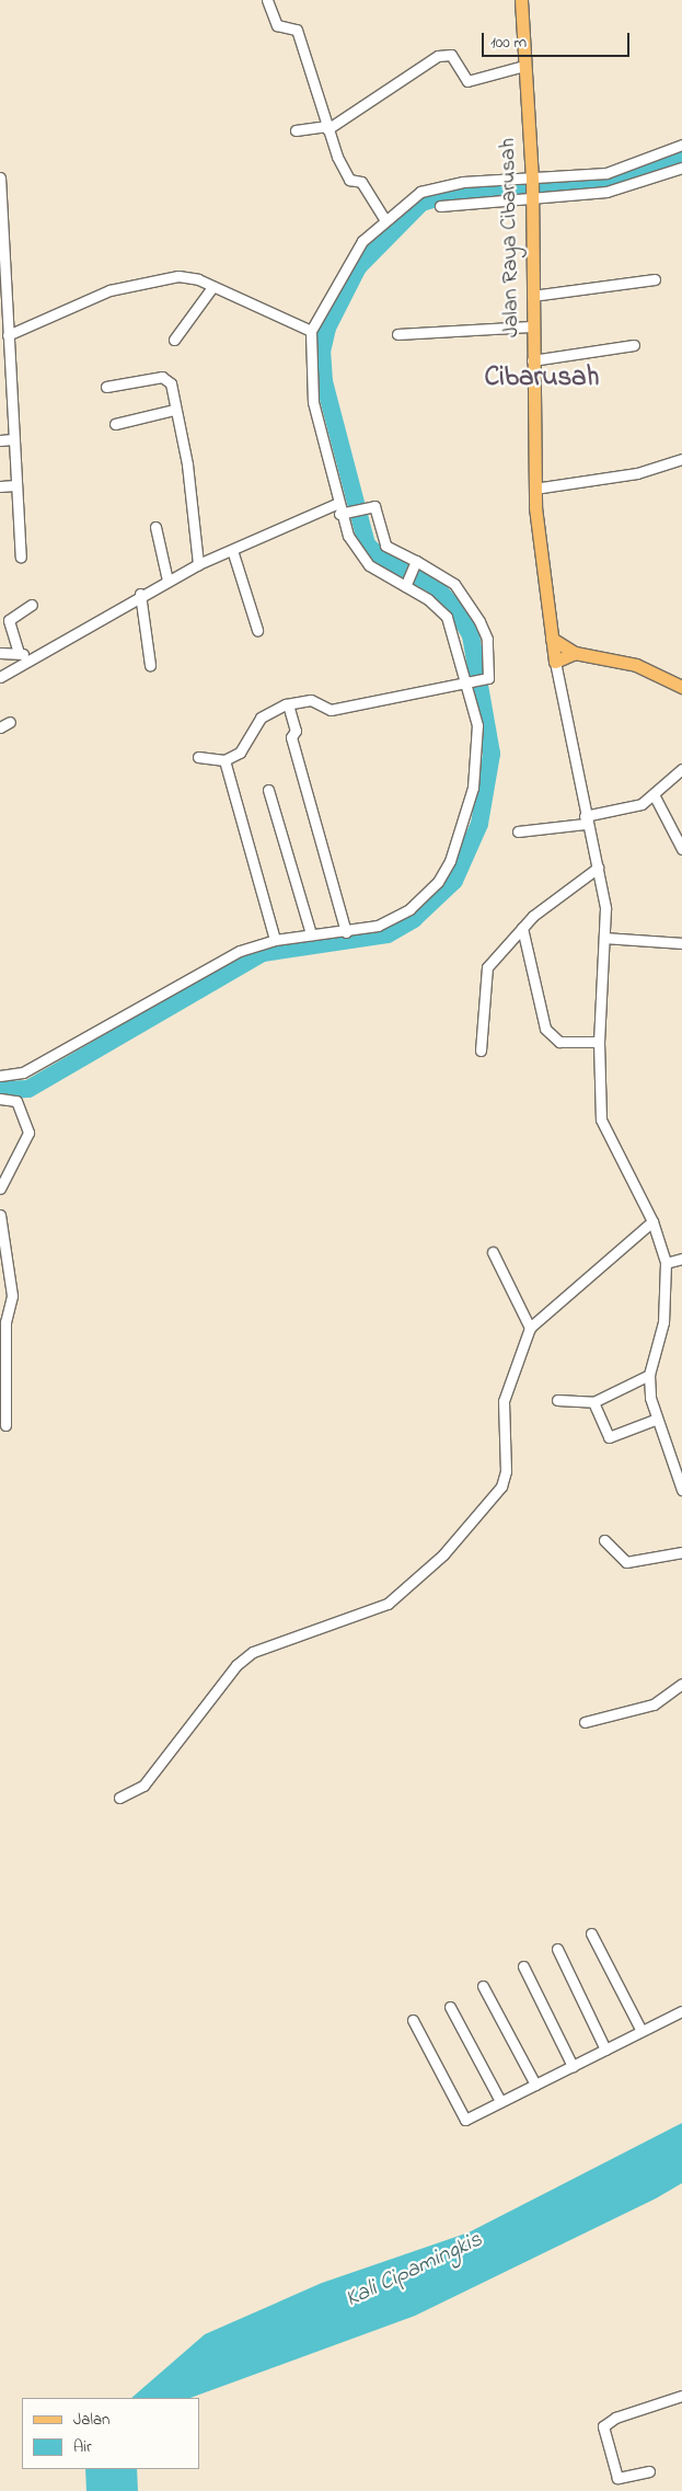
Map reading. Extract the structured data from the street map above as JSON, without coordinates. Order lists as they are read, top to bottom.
{
  "streets": {
    "main road": ["Jalan Raya Cibarusah"]
  },
  "districts": ["Cibarusah"],
  "water": ["Kali Cipamingkis"],
  "legend": ["Jalan", "Air"],
  "scale_bar": "100 m"
}
